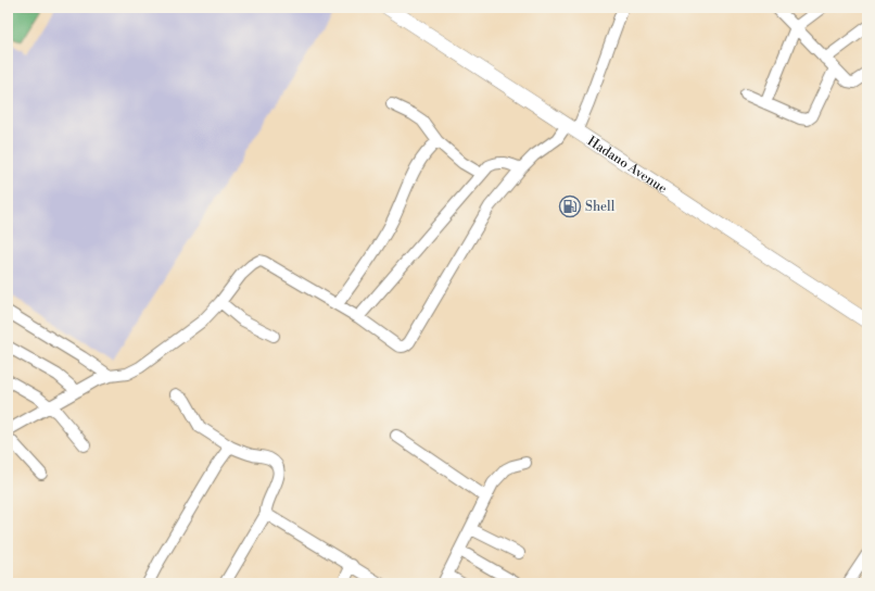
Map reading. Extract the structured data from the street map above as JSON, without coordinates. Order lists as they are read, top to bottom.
{
  "streets": {
    "main road": ["Hadano Avenue"]
  },
  "places": {
    "fuel station": ["Shell"]
  }
}
